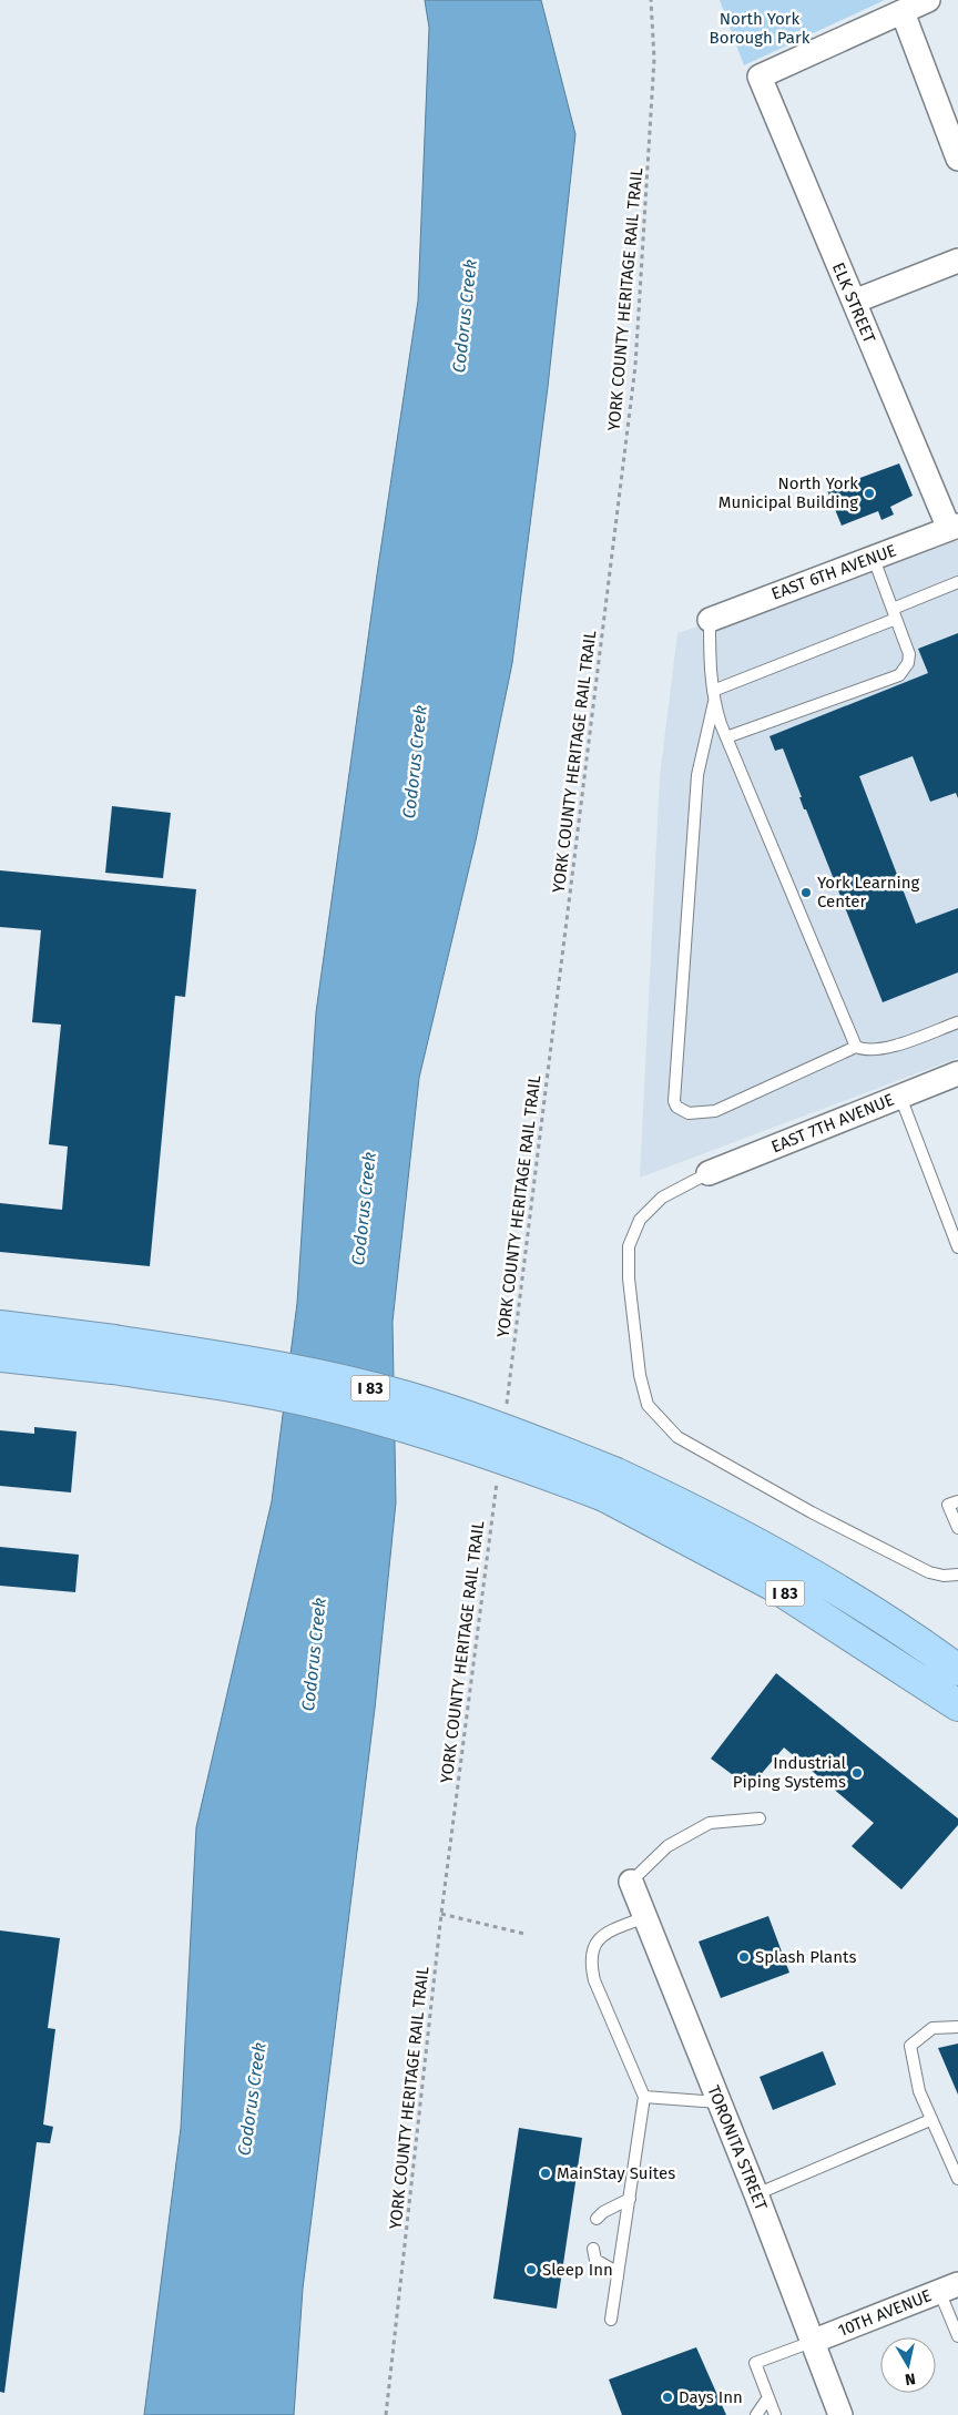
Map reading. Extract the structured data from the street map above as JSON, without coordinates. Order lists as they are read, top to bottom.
{
  "streets": {
    "highway": ["I 83"],
    "street": [
      "ELK STREET",
      "EAST 6TH AVENUE",
      "EAST 7TH AVENUE",
      "TORONITA STREET",
      "10TH AVENUE"
    ],
    "path": ["YORK COUNTY HERITAGE RAIL TRAIL"]
  },
  "crossings": [
    ["ELK STREET", "EAST 6TH AVENUE"],
    ["TORONITA STREET", "10TH AVENUE"]
  ],
  "water": ["Codorus Creek"],
  "parks": ["North York Borough Park"],
  "places": [
    "North York Municipal Building",
    "York Learning Center",
    "Industrial Piping Systems",
    "Splash Plants",
    "MainStay Suites",
    "Sleep Inn",
    "Days Inn"
  ],
  "north": "bottom"
}
